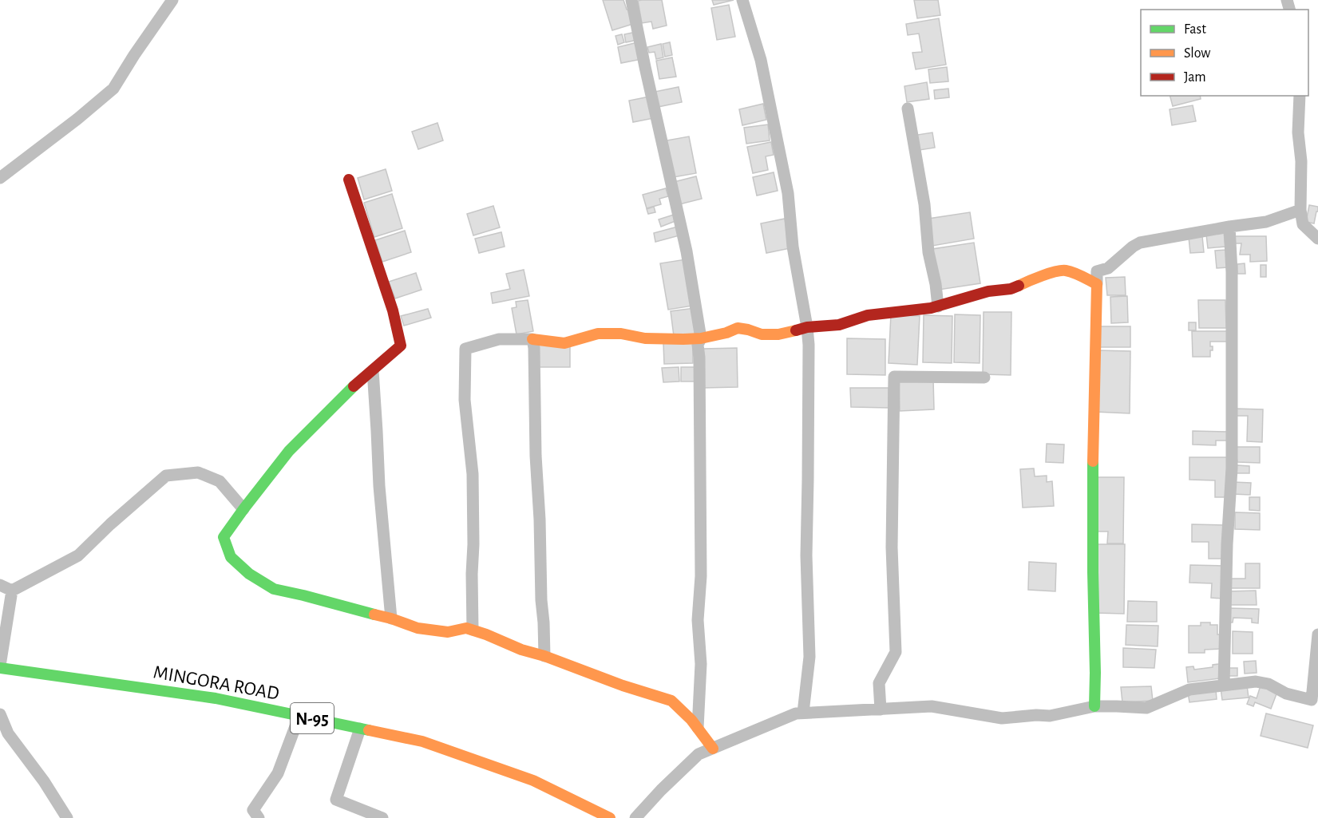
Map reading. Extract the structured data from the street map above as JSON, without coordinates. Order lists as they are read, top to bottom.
{
  "streets": {
    "main road": ["MINGORA ROAD", "N-95"]
  },
  "legend": ["Fast", "Slow", "Jam"]
}
